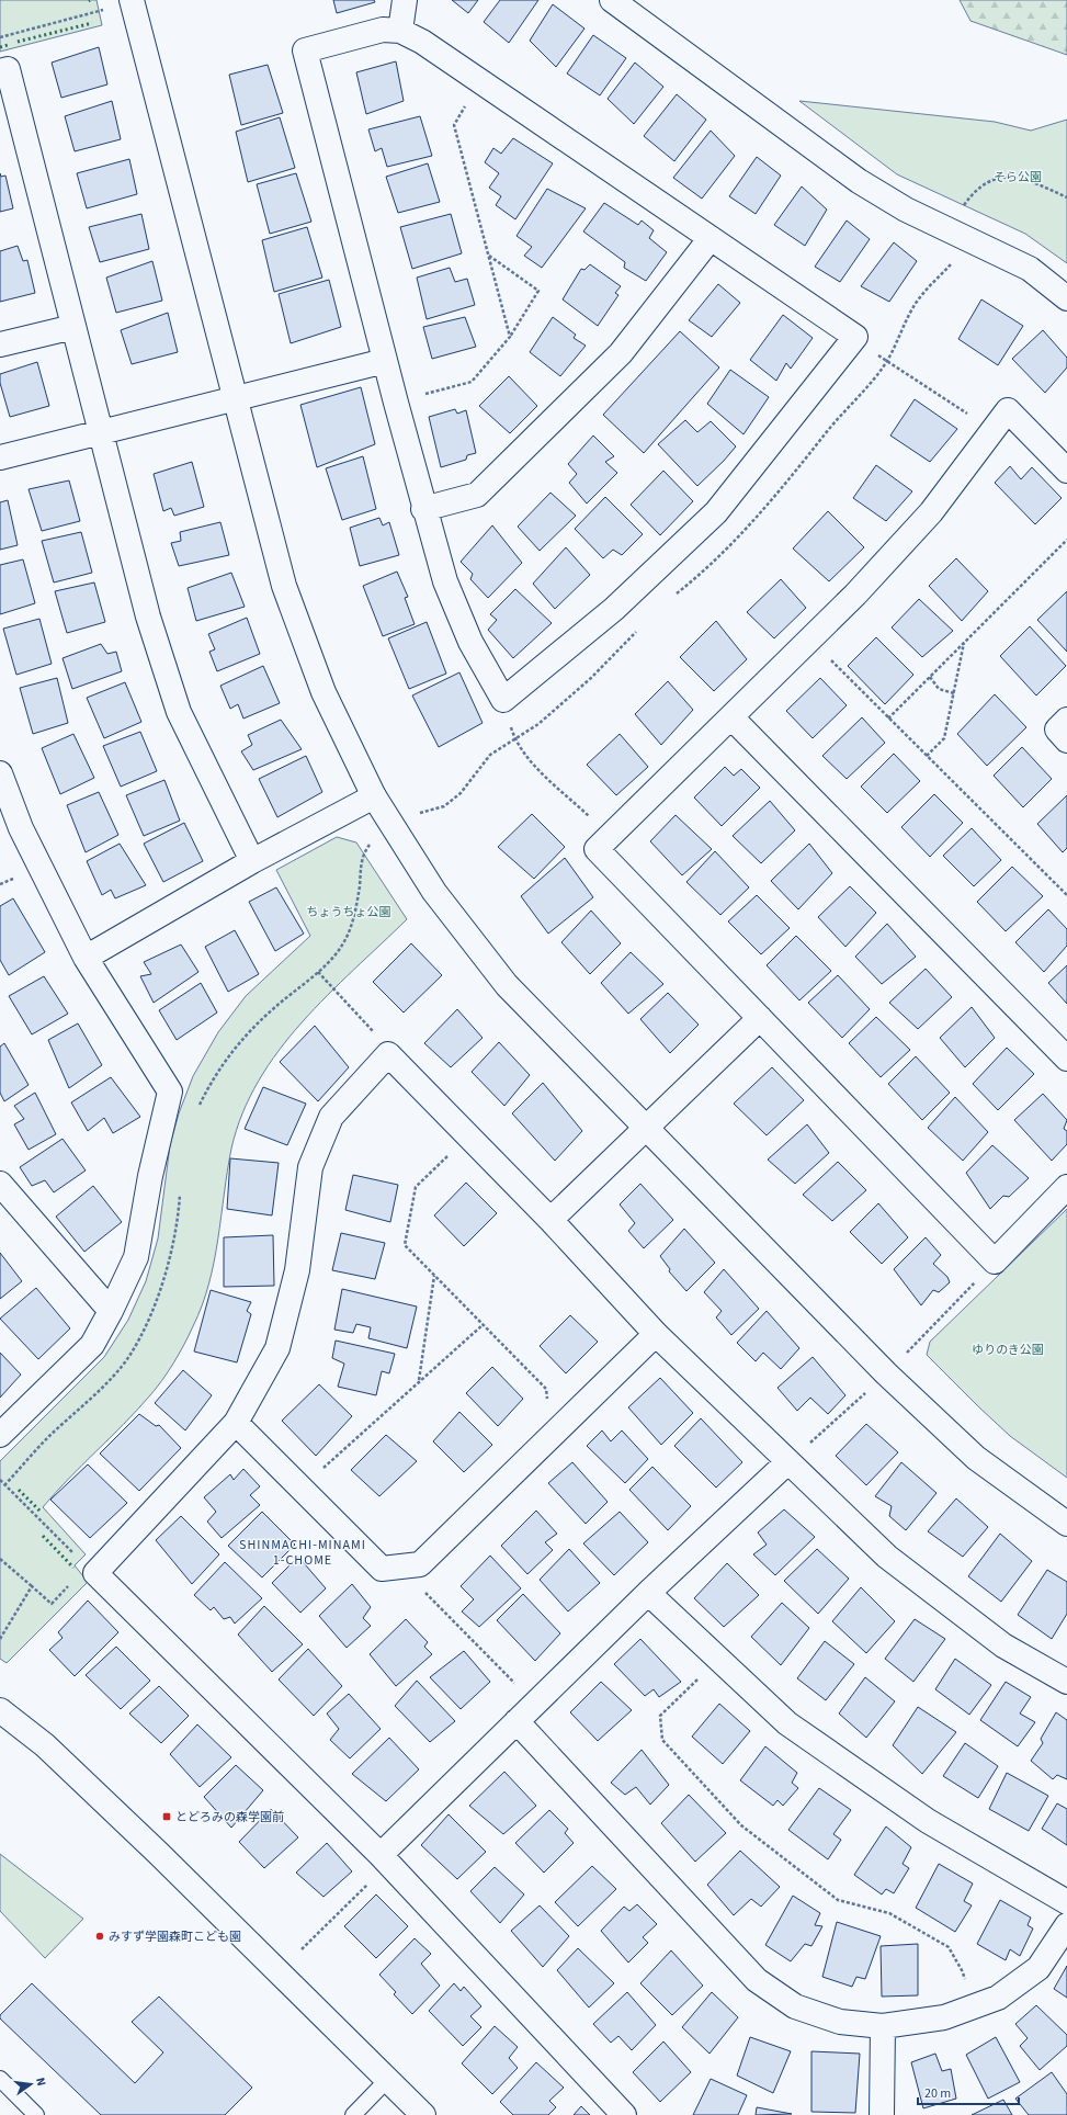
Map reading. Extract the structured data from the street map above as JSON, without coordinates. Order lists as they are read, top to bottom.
{
  "districts": ["SHINMACHI-MINAMI 1-CHOME"],
  "parks": ["そら公園", "ちょうちょ公園", "ゆりのき公園"],
  "places": {
    "transit": ["とどろみの森学園前"],
    "other": ["みすず学園森町こども園"]
  },
  "scale_bar": "20 m",
  "north": "right"
}
